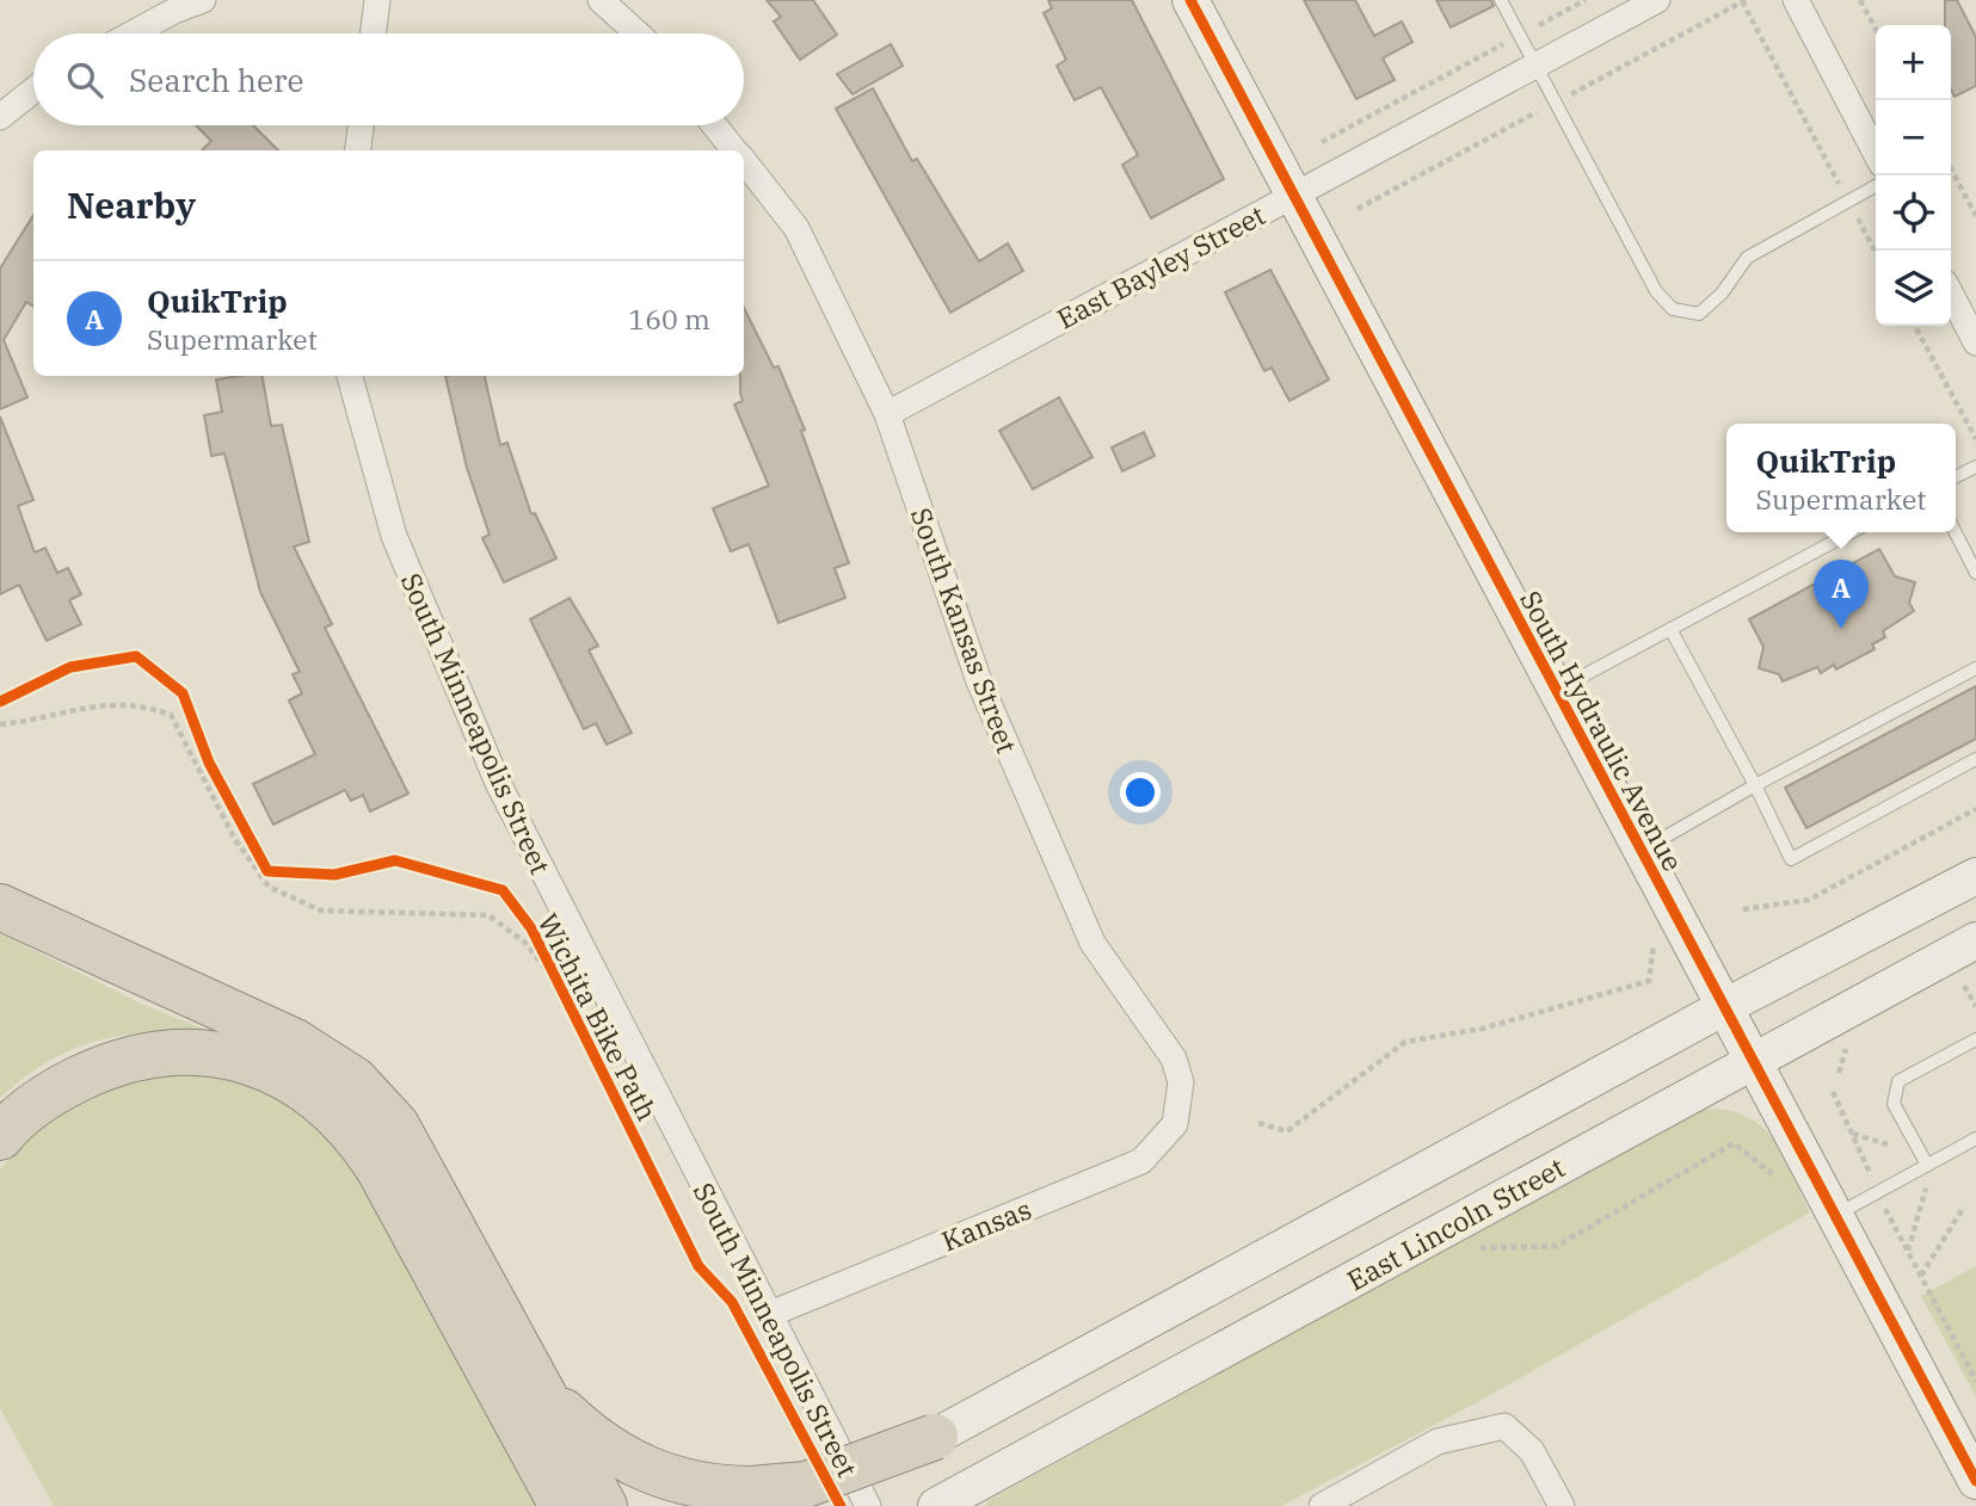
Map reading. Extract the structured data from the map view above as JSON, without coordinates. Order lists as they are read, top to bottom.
{
  "streets": {
    "street": [
      "East Bayley Street",
      "South Kansas Street",
      "South Minneapolis Street",
      "South Hydraulic Avenue",
      "East Lincoln Street",
      "Kansas"
    ],
    "cycle path": ["Wichita Bike Path"]
  },
  "crossings": [
    ["East Bayley Street", "South Kansas Street"],
    ["East Bayley Street", "South Hydraulic Avenue"],
    ["South Kansas Street", "Kansas"],
    ["South Minneapolis Street", "Kansas"],
    ["South Hydraulic Avenue", "East Lincoln Street"]
  ],
  "page": {
    "map_buttons": ["+", "−"],
    "search": "Search here",
    "heading": "Nearby",
    "list": [
      {
        "mark": "A",
        "name": "QuikTrip",
        "note": "Supermarket",
        "value": "160 m"
      }
    ],
    "popup": ["QuikTrip", "Supermarket"],
    "pins": "A"
  }
}
